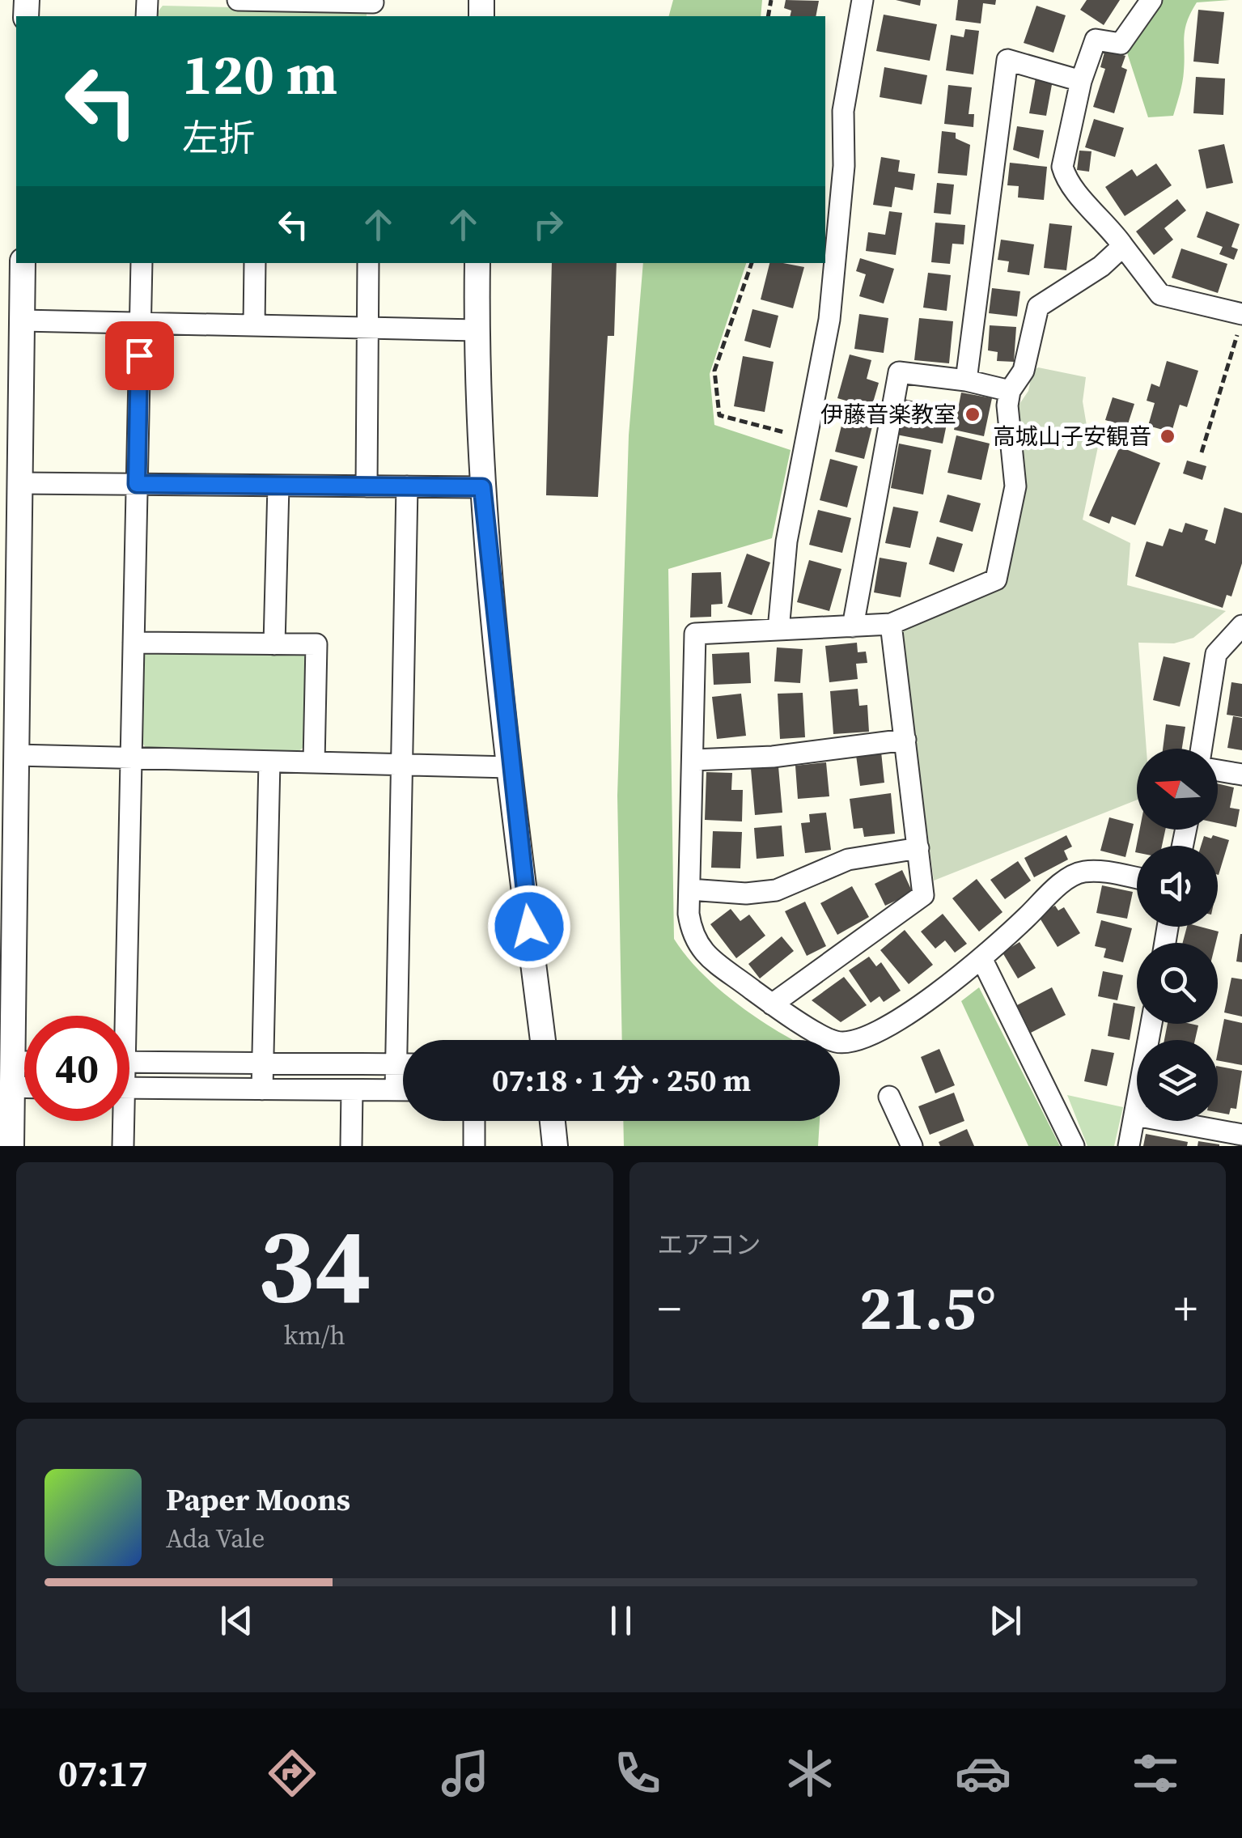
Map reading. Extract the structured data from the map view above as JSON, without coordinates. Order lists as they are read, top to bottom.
{
  "places": ["伊藤音楽教室", "高城山子安観音"],
  "north": "left",
  "page": {
    "turn": ["120 m", "左折"],
    "limit": "40",
    "trip": "07:18 · 1 分 · 250 m",
    "tile": [
      ["34", "km/h"],
      "エアコン"
    ],
    "heat": ["−", "21.5°", "+"],
    "song": ["Paper Moons", "Ada Vale"],
    "tabs": "07:17"
  }
}
